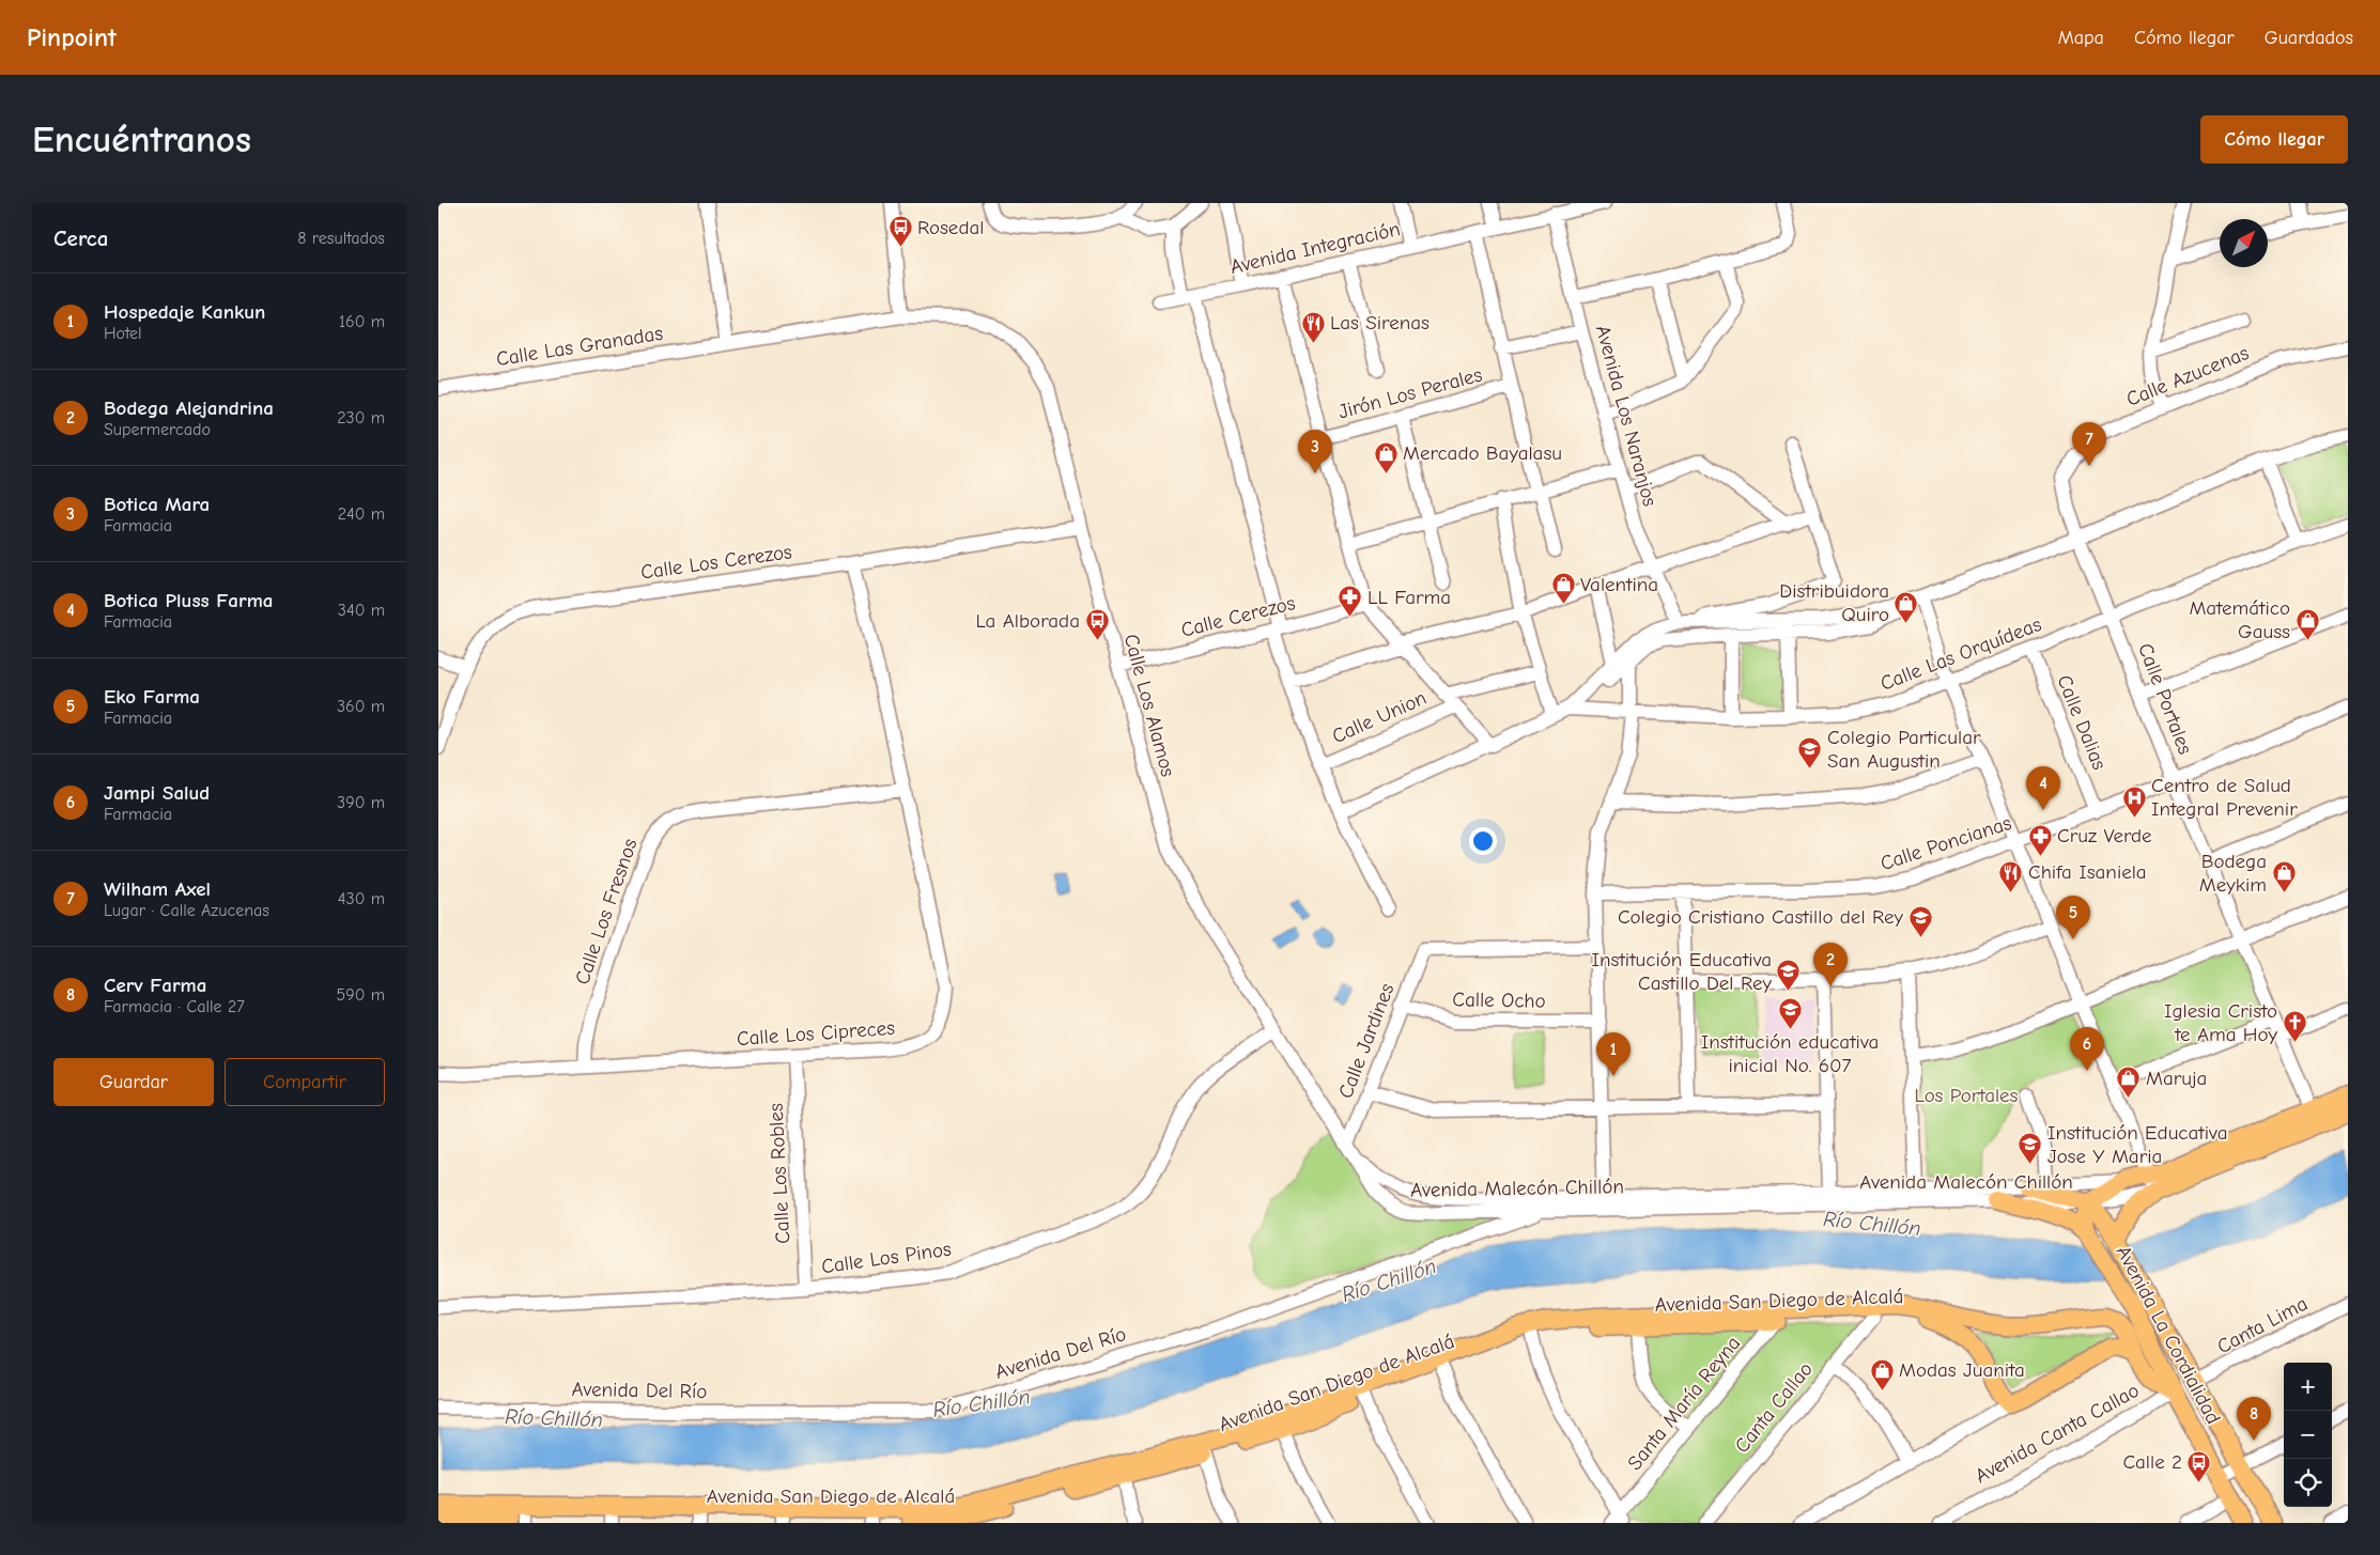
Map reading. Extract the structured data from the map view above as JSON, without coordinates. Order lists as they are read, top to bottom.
{
  "streets": {
    "main road": [
      "Avenida Malecón Chillón",
      "Avenida San Diego de Alcalá",
      "Avenida La Cordialidad",
      "Avenida Canta Callao"
    ],
    "street": [
      "Avenida Integración",
      "Calle Las Granadas",
      "Calle Azucenas",
      "Jirón Los Perales",
      "Avenida Los Naranjos",
      "Calle Los Cerezos",
      "Calle Cerezos",
      "Calle Las Orquídeas",
      "Calle Portales",
      "Calle Los Alamos",
      "Calle Union",
      "Calle Dalias",
      "Calle Poncianas",
      "Calle Los Fresnos",
      "Calle Ocho",
      "Calle Los Cipreces",
      "Calle Jardines",
      "Calle Los Robles",
      "Calle Los Pinos",
      "Canta Lima",
      "Avenida Del Río",
      "Santa María Reyna",
      "Canta Callao"
    ]
  },
  "crossings": [
    ["Avenida Integración", "Avenida Los Naranjos"],
    ["Calle Las Granadas", "Calle Los Alamos"],
    ["Calle Azucenas", "Calle Portales"],
    ["Calle Los Cerezos", "Calle Los Alamos"],
    ["Calle Los Cerezos", "Calle Los Cipreces"],
    ["Calle Cerezos", "Calle Los Alamos"],
    ["Calle Las Orquídeas", "Calle Portales"],
    ["Calle Las Orquídeas", "Calle Dalias"],
    ["Calle Portales", "Calle Poncianas"],
    ["Calle Portales", "Avenida Malecón Chillón"],
    ["Calle Los Alamos", "Calle Jardines"],
    ["Calle Los Alamos", "Avenida Malecón Chillón"],
    ["Calle Los Alamos", "Calle Los Pinos"],
    ["Calle Dalias", "Calle Poncianas"],
    ["Calle Los Fresnos", "Calle Los Cipreces"],
    ["Calle Ocho", "Calle Jardines"],
    ["Calle Los Cipreces", "Calle Los Robles"],
    ["Calle Los Robles", "Calle Los Pinos"],
    ["Avenida Malecón Chillón", "Avenida La Cordialidad"],
    ["Avenida Malecón Chillón", "Avenida Del Río"],
    ["Avenida San Diego de Alcalá", "Avenida La Cordialidad"],
    ["Avenida San Diego de Alcalá", "Santa María Reyna"],
    ["Avenida San Diego de Alcalá", "Canta Callao"],
    ["Avenida San Diego de Alcalá", "Avenida Canta Callao"],
    ["Canta Lima", "Avenida La Cordialidad"],
    ["Canta Lima", "Avenida Canta Callao"],
    ["Avenida La Cordialidad", "Avenida Canta Callao"]
  ],
  "water": ["Río Chillón"],
  "parks": ["Los Portales"],
  "places": {
    "bus stop": ["Rosedal", "La Alborada", "Calle 2"],
    "restaurant": ["Las Sirenas", "Chifa Isaniela"],
    "shop": [
      "Mercado Bayalasu",
      "Valentina",
      "Distribuidora Quiro",
      "Matemático Gauss",
      "Bodega Meykim",
      "Maruja",
      "Modas Juanita"
    ],
    "pharmacy": ["LL Farma", "Cruz Verde"],
    "school or university": [
      "Colegio Particular San Augustin",
      "Colegio Cristiano Castillo del Rey",
      "Institución Educativa Castillo Del Rey",
      "Institución educativa inicial No. 607",
      "Institución Educativa Jose Y Maria"
    ],
    "hospital": ["Centro de Salud Integral Prevenir"],
    "church": ["Iglesia Cristo te Ama Hoy"]
  },
  "north": "top right",
  "page": {
    "header": "Pinpoint",
    "nav": ["Mapa", "Cómo llegar", "Guardados"],
    "buttons": [
      "Cómo llegar",
      ["Guardar", "Compartir"]
    ],
    "title": "Encuéntranos",
    "heading": ["Cerca", "8 resultados"],
    "list": [
      {
        "mark": "1",
        "name": "Hospedaje Kankun",
        "note": "Hotel",
        "value": "160 m"
      },
      {
        "mark": "2",
        "name": "Bodega Alejandrina",
        "note": "Supermercado",
        "value": "230 m"
      },
      {
        "mark": "3",
        "name": "Botica Mara",
        "note": "Farmacia",
        "value": "240 m"
      },
      {
        "mark": "4",
        "name": "Botica Pluss Farma",
        "note": "Farmacia",
        "value": "340 m"
      },
      {
        "mark": "5",
        "name": "Eko Farma",
        "note": "Farmacia",
        "value": "360 m"
      },
      {
        "mark": "6",
        "name": "Jampi Salud",
        "note": "Farmacia",
        "value": "390 m"
      },
      {
        "mark": "7",
        "name": "Wilham Axel",
        "note": "Lugar · Calle Azucenas",
        "value": "430 m"
      },
      {
        "mark": "8",
        "name": "Cerv Farma",
        "note": "Farmacia · Calle 27",
        "value": "590 m"
      }
    ],
    "pins": [
      "7",
      "3",
      "4",
      "5",
      "2",
      "6",
      "1",
      "8"
    ],
    "map_buttons": ["+", "−"]
  }
}
